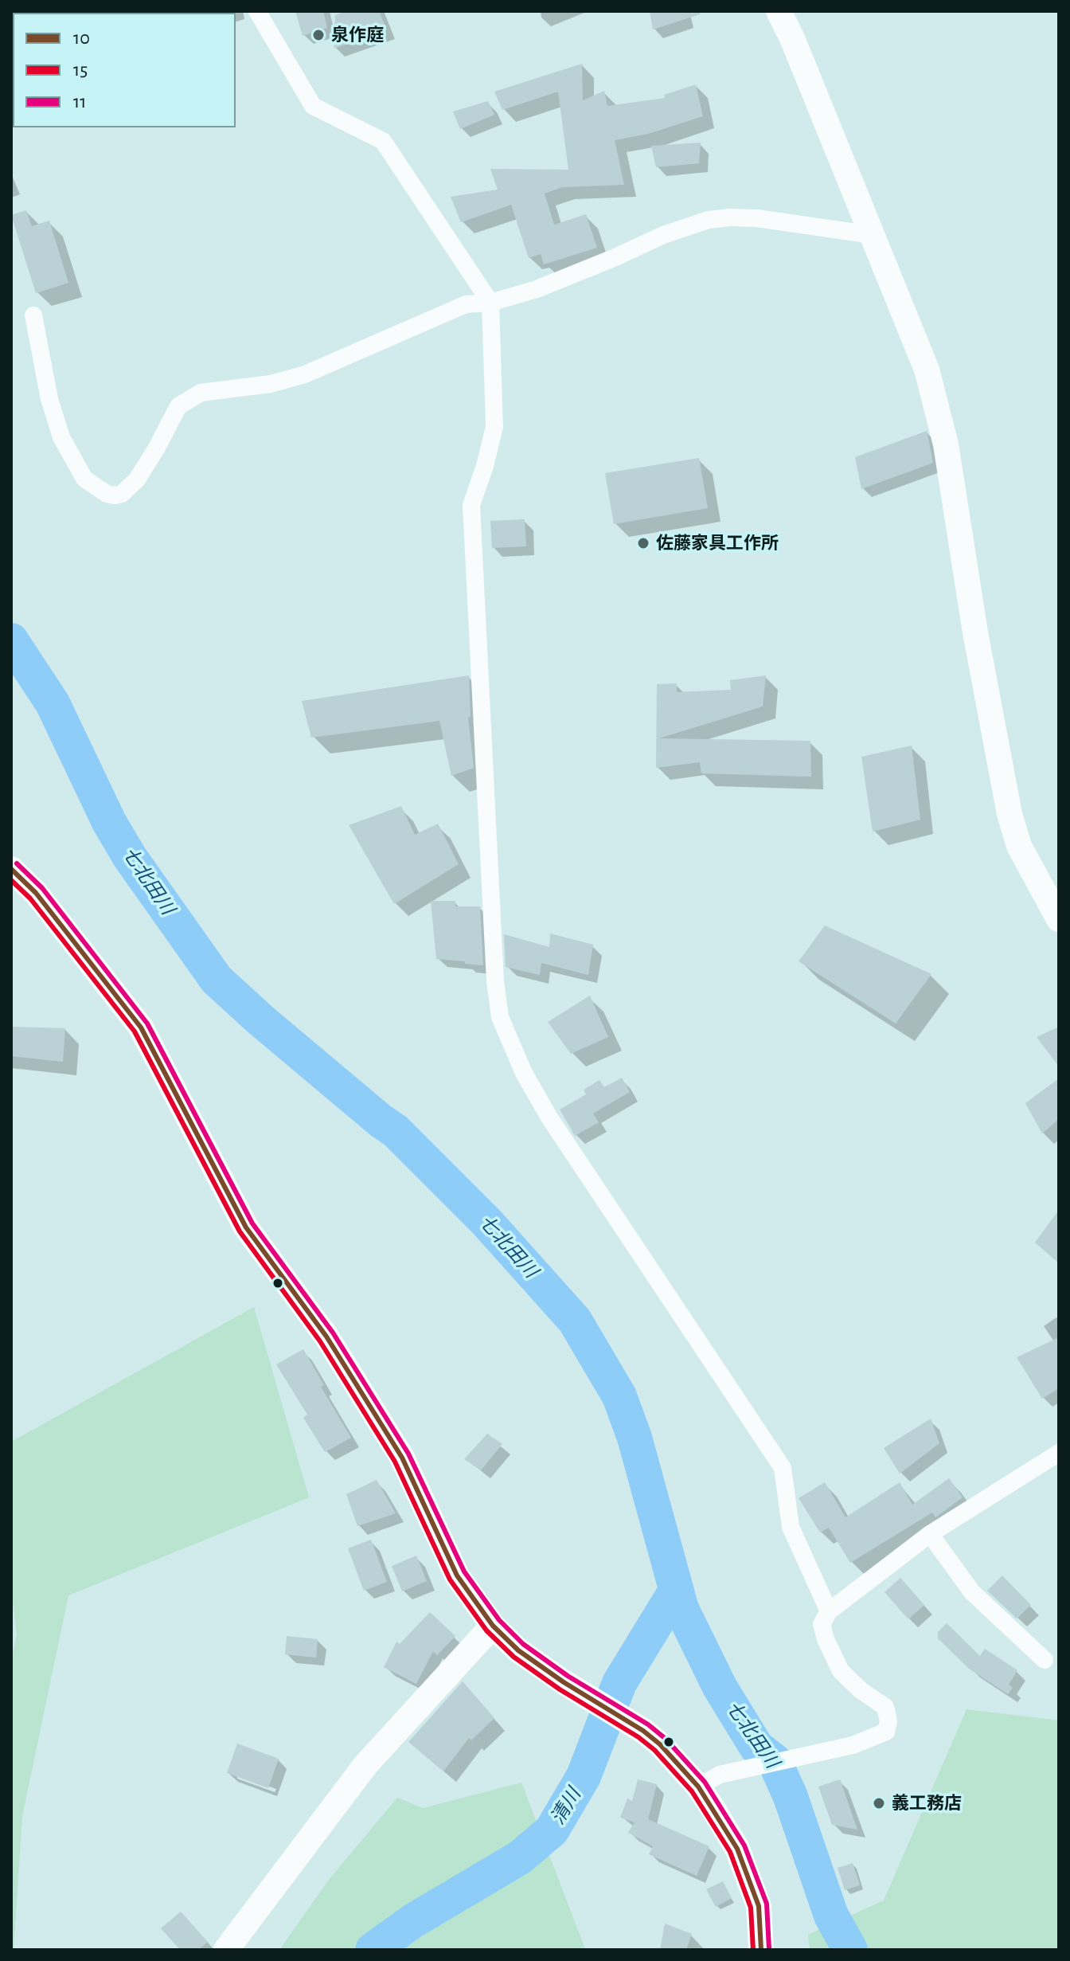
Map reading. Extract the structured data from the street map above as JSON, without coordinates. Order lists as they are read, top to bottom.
{
  "water": ["七北田川", "清川"],
  "places": ["泉作庭", "佐藤家具工作所", "義工務店"],
  "lines": ["transit line 11", "transit line 10", "transit line 15"],
  "legend": ["10", "15", "11"]
}
